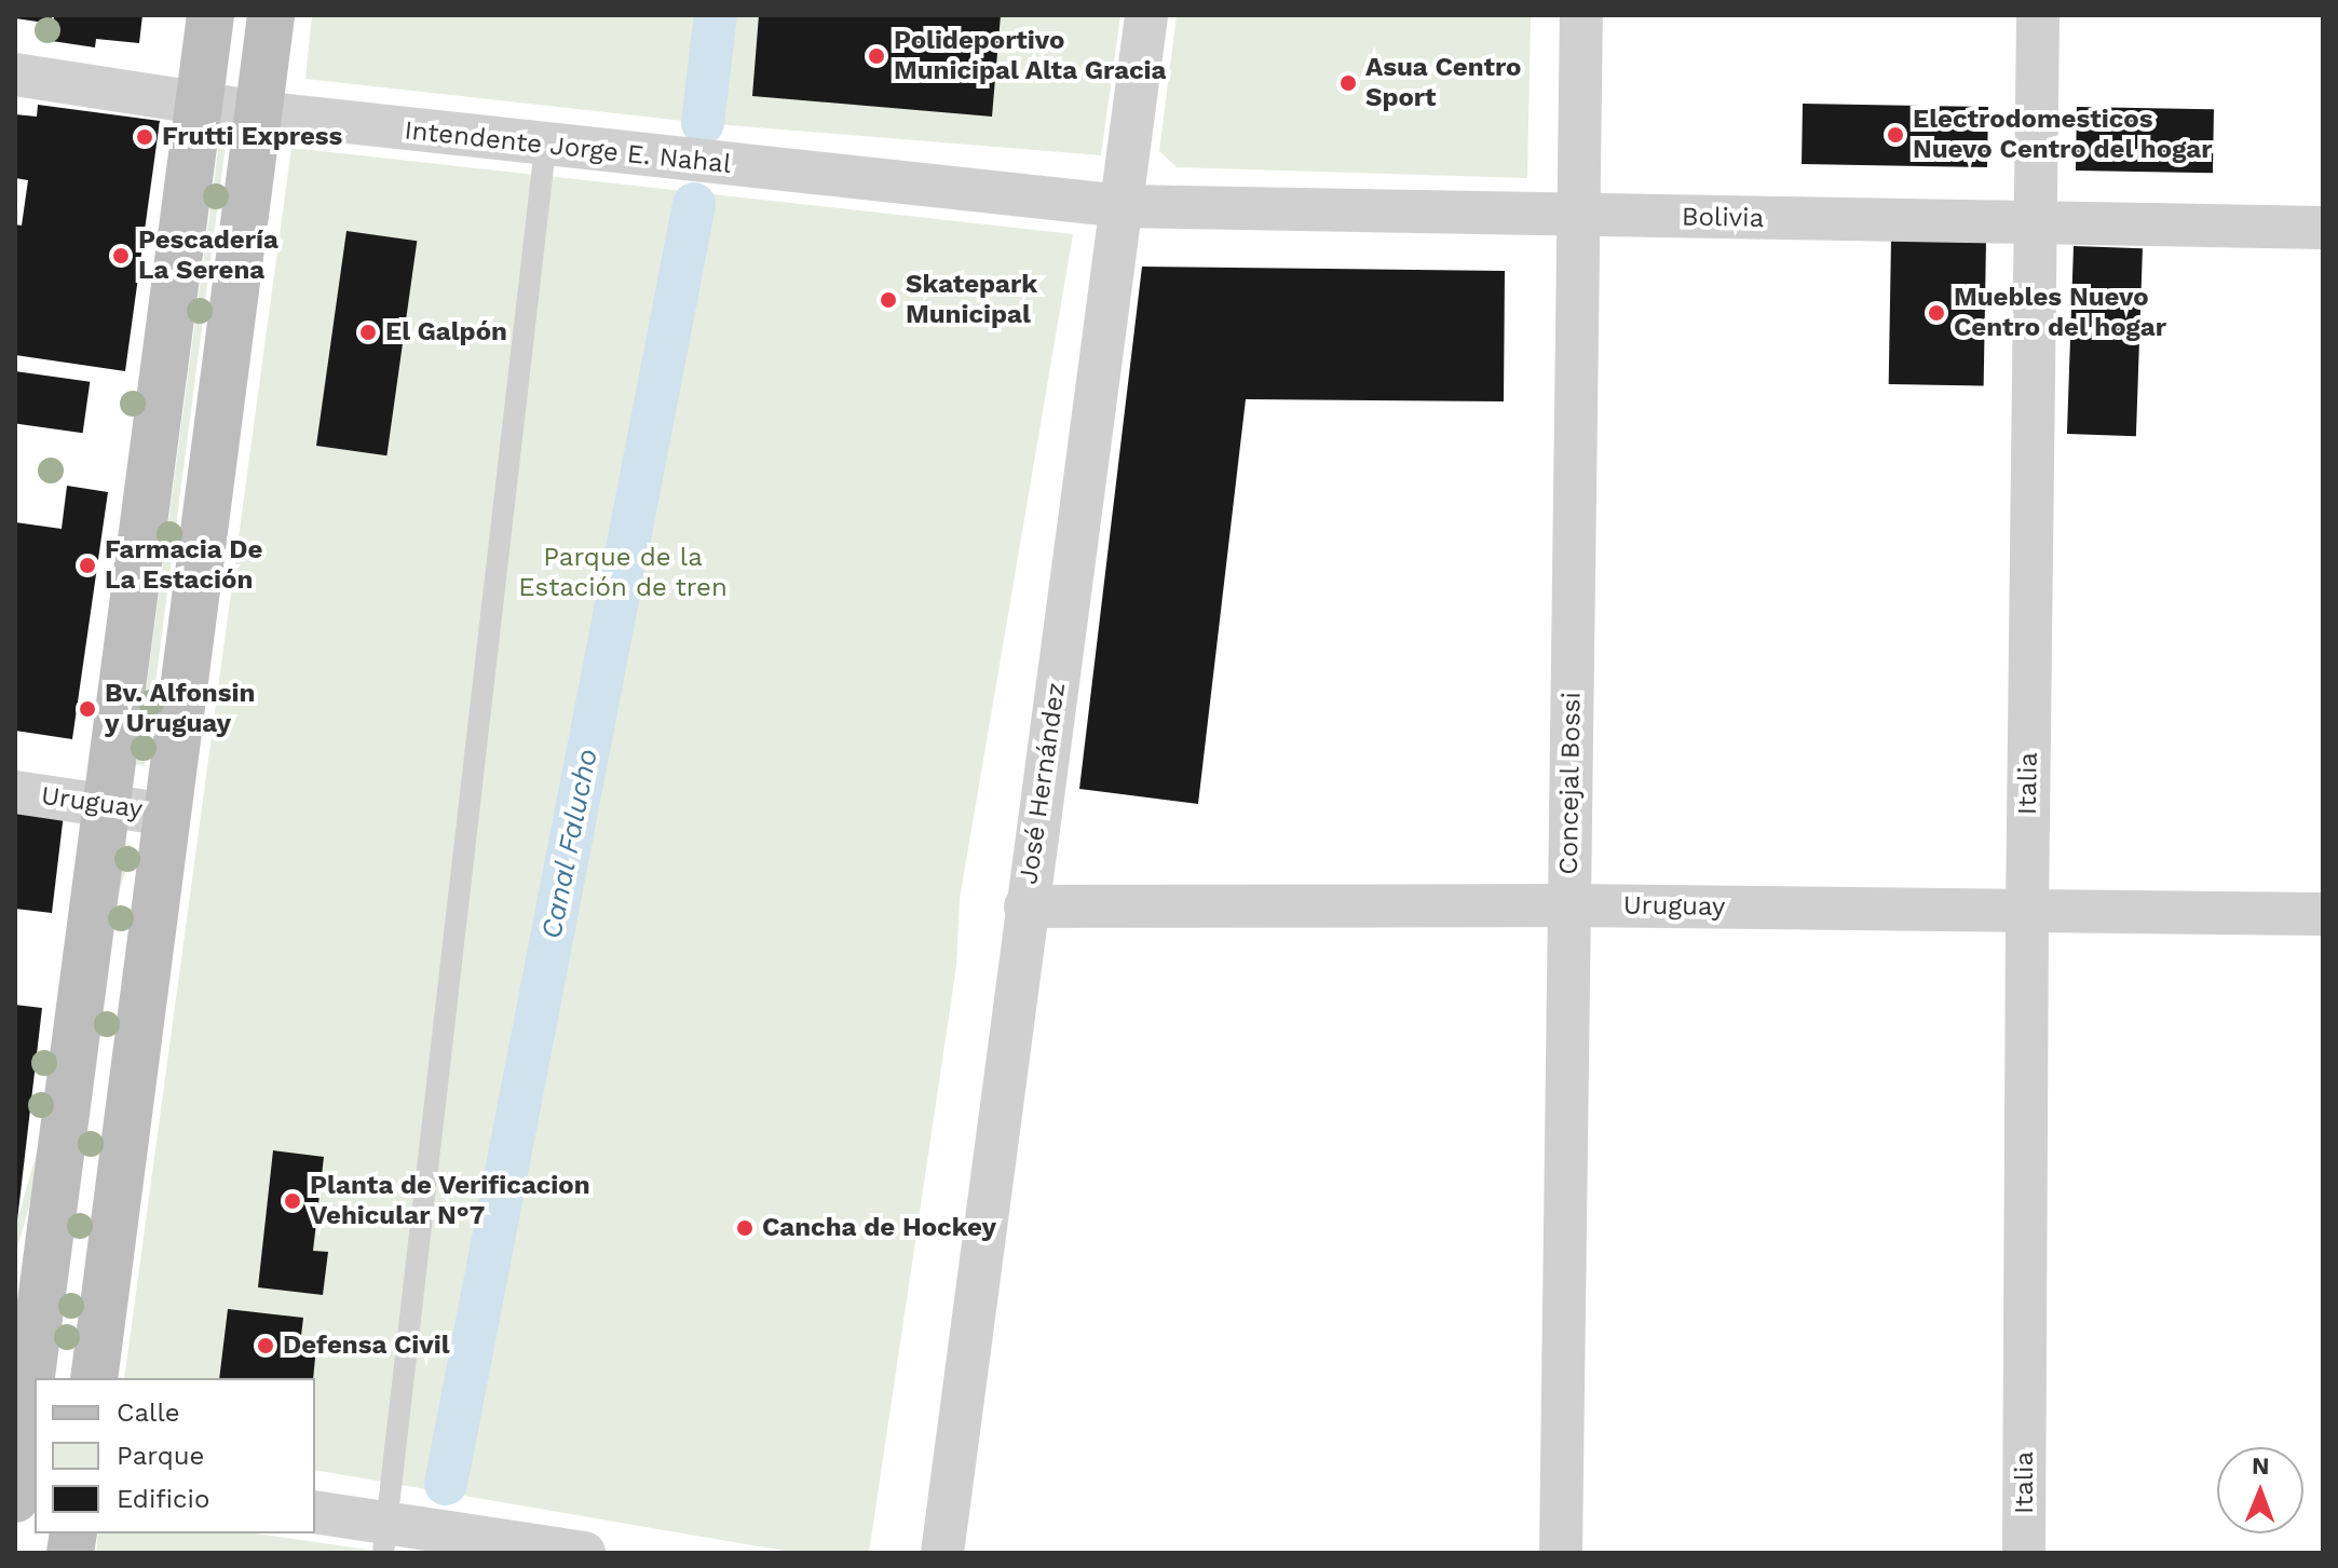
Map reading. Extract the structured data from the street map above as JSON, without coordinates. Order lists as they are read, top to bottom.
{
  "streets": {
    "street": [
      "Intendente Jorge E. Nahal",
      "Bolivia",
      "José Hernández",
      "Concejal Bossi",
      "Italia",
      "Uruguay"
    ]
  },
  "crossings": [
    ["Intendente Jorge E. Nahal", "Bolivia"],
    ["Intendente Jorge E. Nahal", "José Hernández"],
    ["Bolivia", "José Hernández"],
    ["Bolivia", "Concejal Bossi"],
    ["Bolivia", "Italia"],
    ["José Hernández", "Uruguay"],
    ["Concejal Bossi", "Uruguay"],
    ["Italia", "Uruguay"]
  ],
  "water": ["Canal Falucho"],
  "parks": ["Parque de la Estación de tren"],
  "places": [
    "Polideportivo Municipal Alta Gracia",
    "Asua Centro Sport",
    "Electrodomesticos Nuevo Centro del hogar",
    "Frutti Express",
    "Pescadería La Serena",
    "Skatepark Municipal",
    "Muebles Nuevo Centro del hogar",
    "El Galpón",
    "Farmacia De La Estación",
    "Bv. Alfonsin y Uruguay",
    "Planta de Verificacion Vehicular N°7",
    "Cancha de Hockey",
    "Defensa Civil"
  ],
  "legend": ["Calle", "Parque", "Edificio"],
  "north": "top"
}
